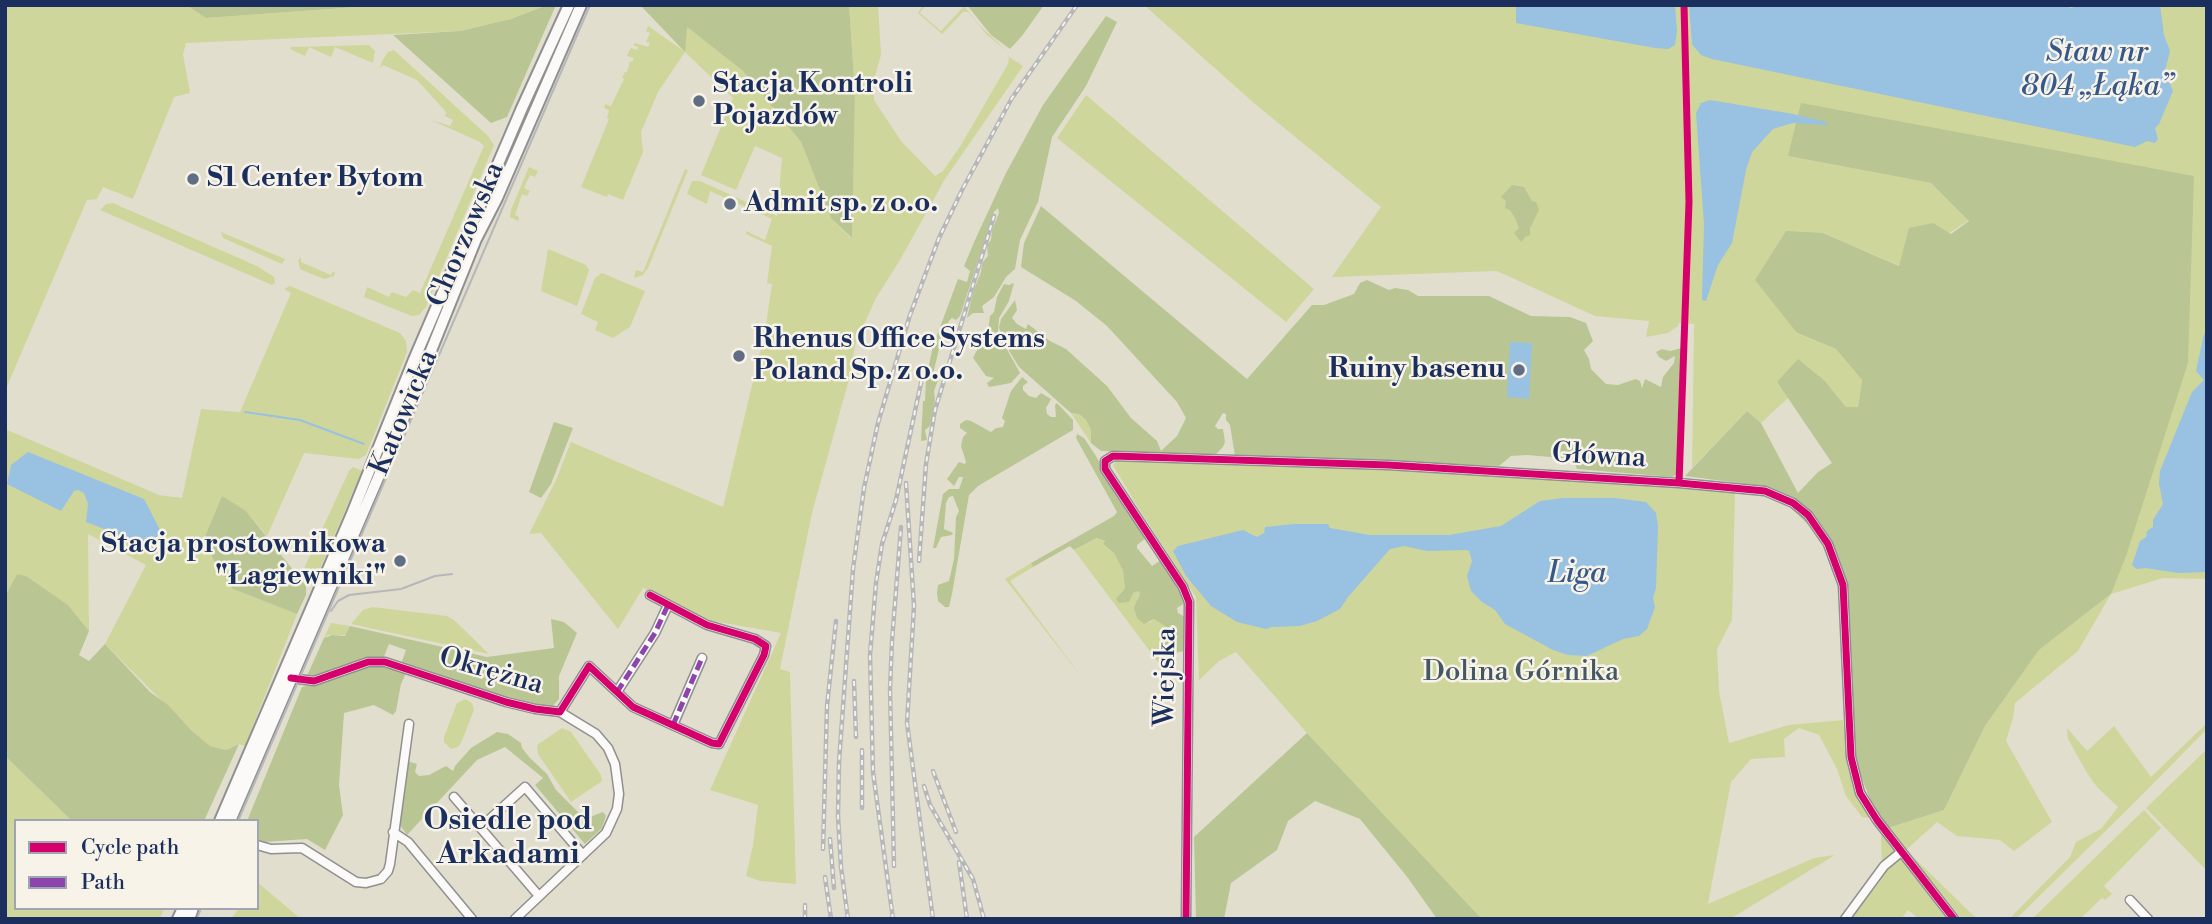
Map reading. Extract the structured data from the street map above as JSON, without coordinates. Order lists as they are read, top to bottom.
{
  "streets": {
    "main road": ["Chorzowska", "Katowicka"],
    "street": ["Główna", "Okrężna", "Wiejska"]
  },
  "crossings": [
    ["Katowicka", "Okrężna"],
    ["Główna", "Wiejska"]
  ],
  "districts": ["Osiedle pod Arkadami"],
  "water": ["Staw nr 804 „Łąka”", "Liga"],
  "parks": ["Dolina Górnika"],
  "places": [
    "Stacja Kontroli Pojazdów",
    "S1 Center Bytom",
    "Admit sp. z o.o.",
    "Rhenus Office Systems Poland Sp. z o.o.",
    "Ruiny basenu",
    "Stacja prostownikowa \"Łagiewniki\""
  ],
  "legend": ["Cycle path", "Path"]
}
